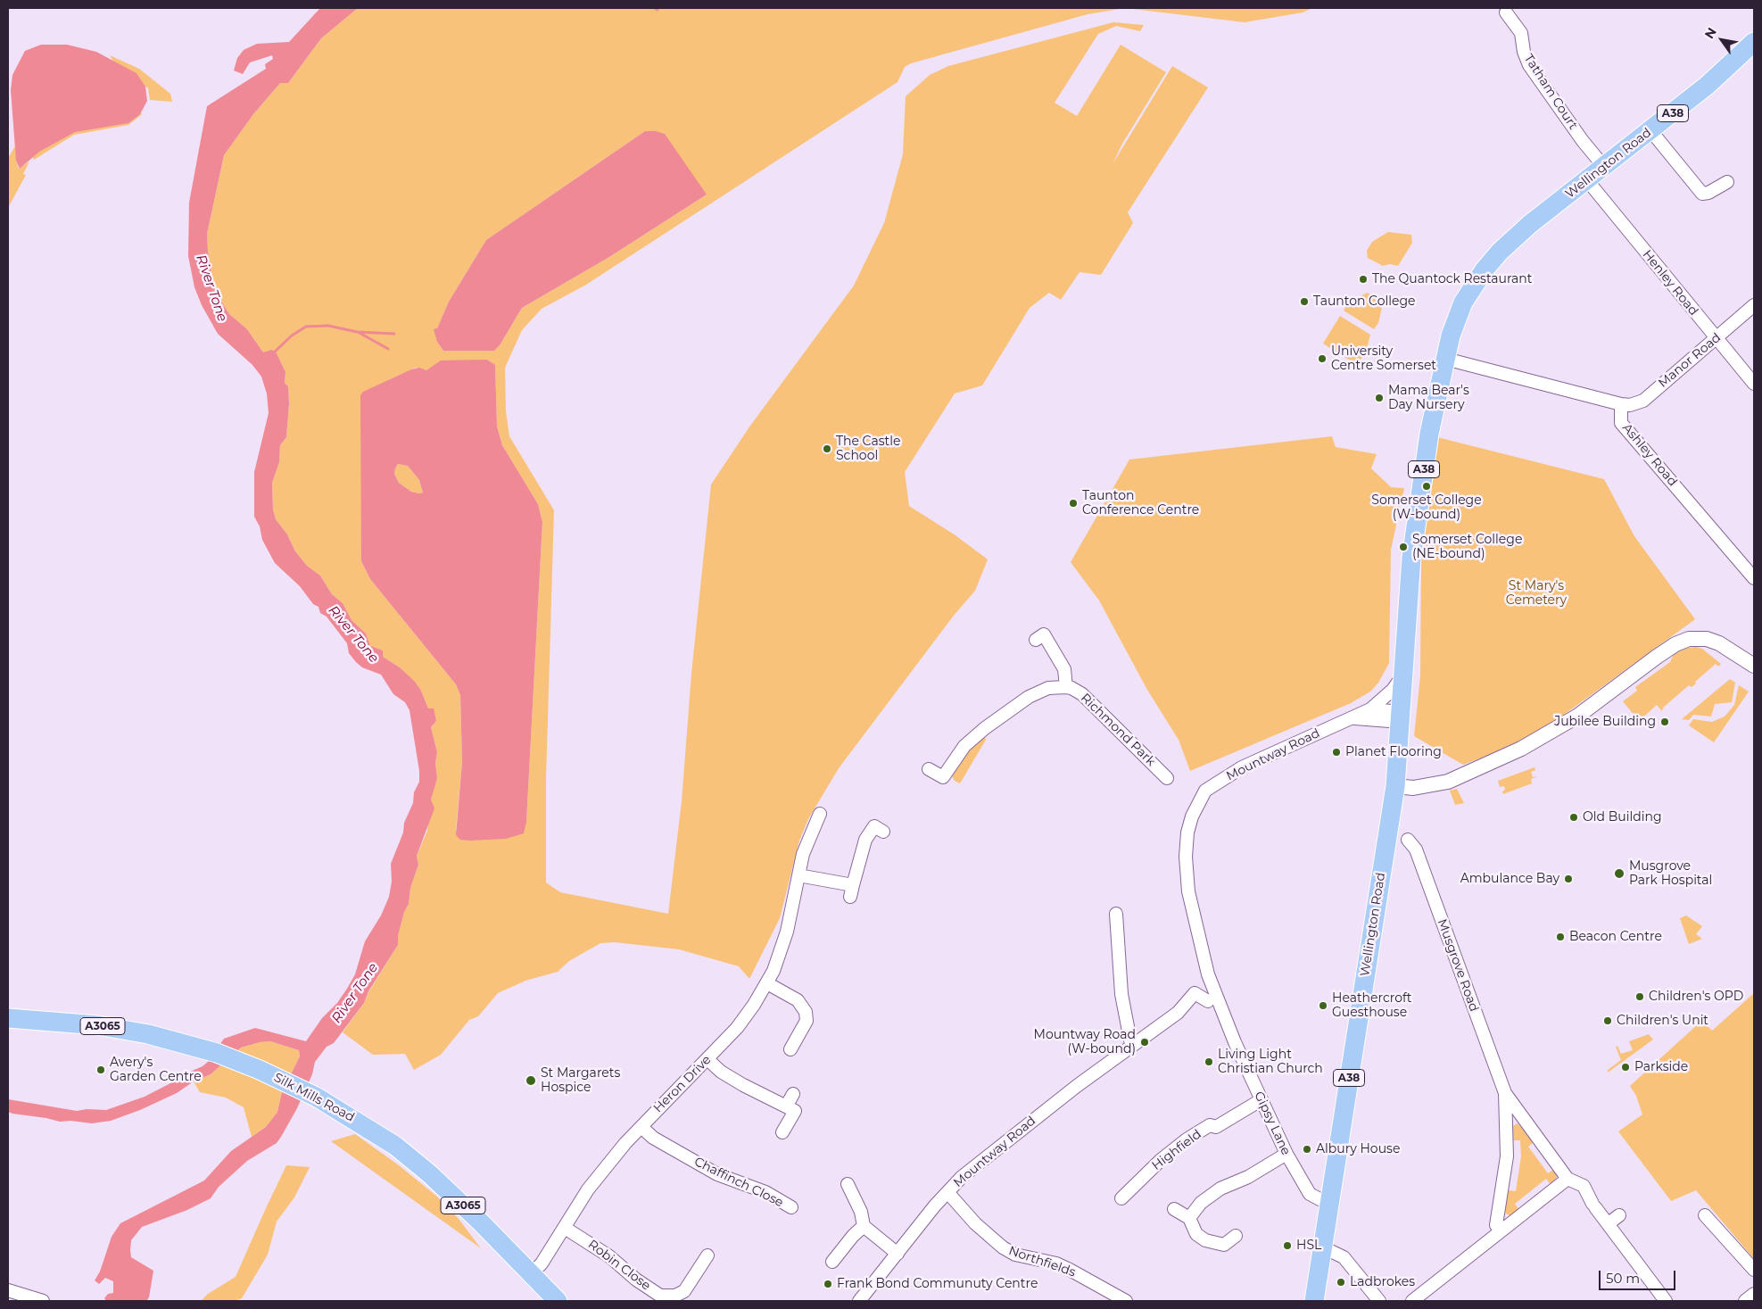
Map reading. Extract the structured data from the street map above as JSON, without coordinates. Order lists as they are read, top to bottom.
{
  "streets": {
    "main road": [
      "A38",
      "Wellington Road",
      "A3065",
      "Silk Mills Road"
    ],
    "street": [
      "Tatham Court",
      "Henley Road",
      "Manor Road",
      "Ashley Road",
      "Richmond Park",
      "Mountway Road",
      "Musgrove Road",
      "Heron Drive",
      "Gipsy Lane",
      "Highfield",
      "Chaffinch Close",
      "Northfields",
      "Robin Close"
    ]
  },
  "crossings": [
    ["Tatham Court", "Wellington Road"],
    ["A38", "Wellington Road"],
    ["A38", "Mountway Road"],
    ["A38", "Gipsy Lane"],
    ["Wellington Road", "Henley Road"],
    ["Wellington Road", "Gipsy Lane"],
    ["Henley Road", "Manor Road"],
    ["Manor Road", "Ashley Road"],
    ["Mountway Road", "Gipsy Lane"],
    ["Mountway Road", "Northfields"],
    ["Heron Drive", "Silk Mills Road"],
    ["Heron Drive", "Chaffinch Close"],
    ["Heron Drive", "Robin Close"],
    ["Gipsy Lane", "Highfield"]
  ],
  "water": ["River Tone"],
  "parks": ["St Mary's Cemetery"],
  "places": [
    "The Quantock Restaurant",
    "Taunton College",
    "University Centre Somerset",
    "Mama Bear's Day Nursery",
    "The Castle School",
    "Somerset College (W-bound)",
    "Taunton Conference Centre",
    "Somerset College (NE-bound)",
    "Jubilee Building",
    "Planet Flooring",
    "Old Building",
    "Musgrove Park Hospital",
    "Ambulance Bay",
    "Beacon Centre",
    "Children's OPD",
    "Heathercroft Guesthouse",
    "Children's Unit",
    "Mountway Road (W-bound)",
    "Living Light Christian Church",
    "Parkside",
    "Avery's Garden Centre",
    "St Margarets Hospice",
    "Albury House",
    "HSL",
    "Ladbrokes",
    "Frank Bond Communuty Centre"
  ],
  "scale_bar": "50 m",
  "north": "top left"
}
